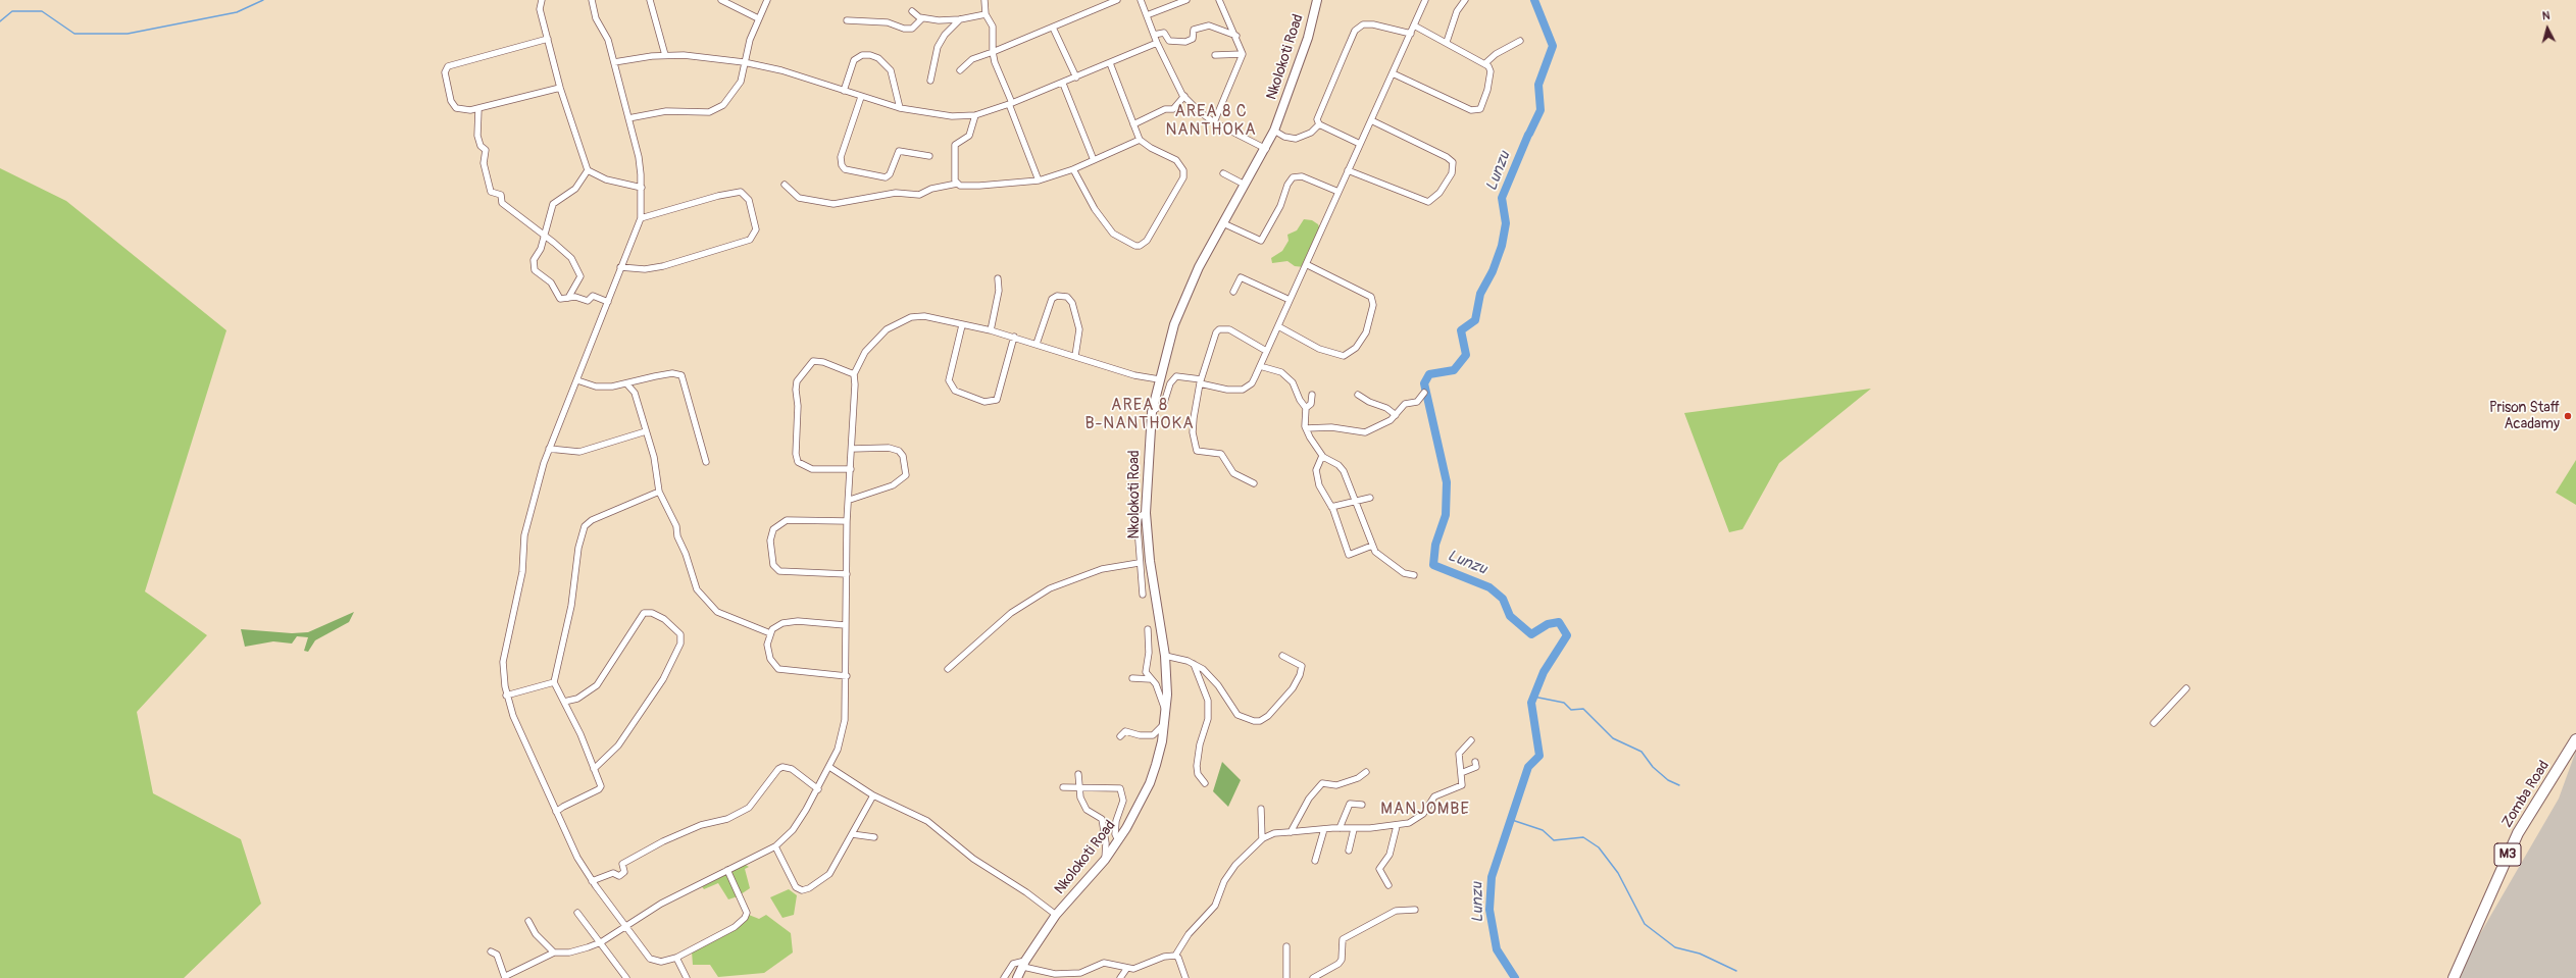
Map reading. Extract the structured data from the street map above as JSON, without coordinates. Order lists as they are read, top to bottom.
{
  "streets": {
    "highway": ["Zomba Road", "M3"],
    "main road": ["Nkolokoti Road"]
  },
  "districts": ["AREA 8 C NANTHOKA", "AREA 8 B-NANTHOKA", "MANJOMBE"],
  "water": ["Lunzu"],
  "places": ["Prison Staff Acadamy"],
  "north": "top"
}
